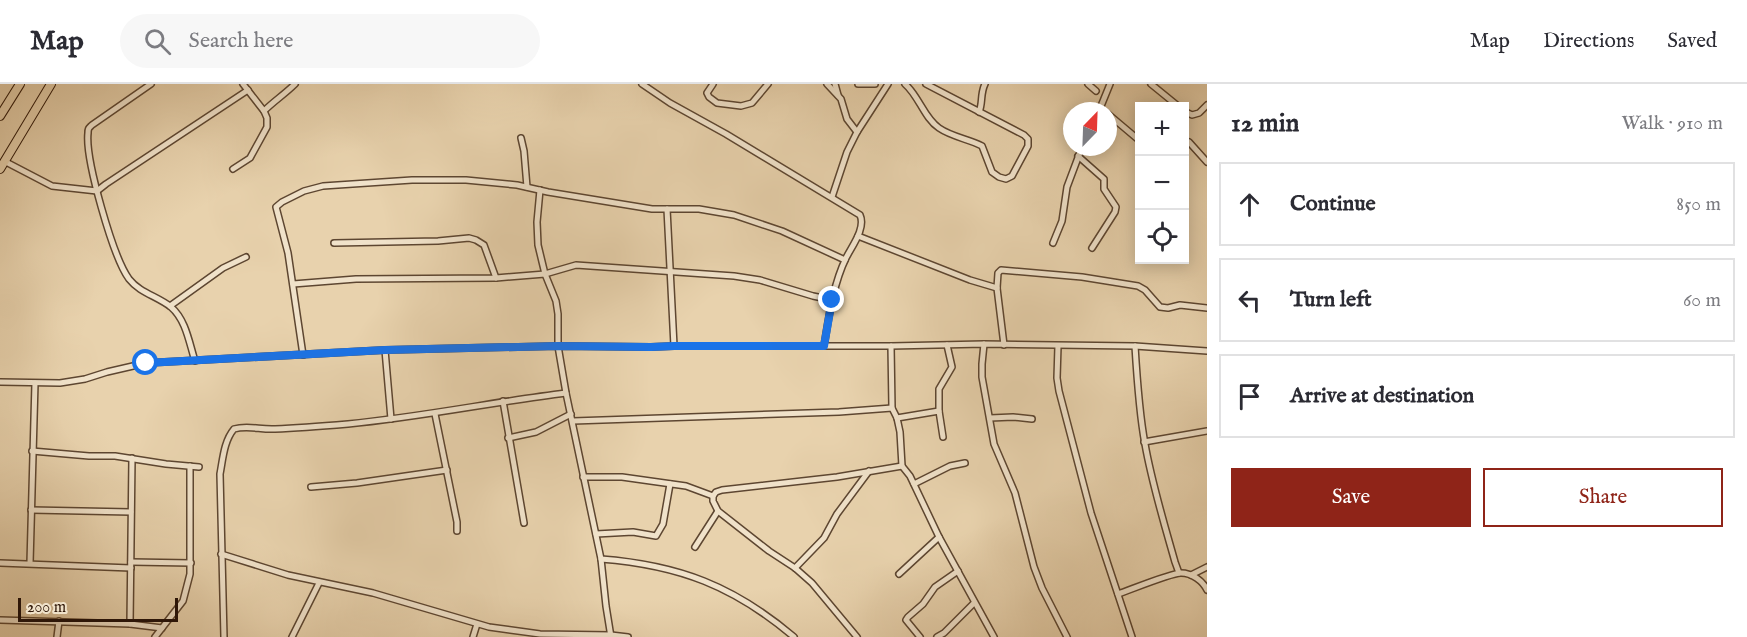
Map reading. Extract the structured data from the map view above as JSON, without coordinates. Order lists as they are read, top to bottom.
{
  "scale_bar": "200 m",
  "north": "top right",
  "page": {
    "header": "Map",
    "search": "Search here",
    "nav": ["Map", "Directions", "Saved"],
    "heading": ["12 min", "Walk · 910 m"],
    "map_buttons": ["+", "−"],
    "list": [
      ["Continue", "850 m"],
      ["Turn left", "60 m"],
      "Arrive at destination"
    ],
    "buttons": ["Save", "Share"],
    "scale": "200 m"
  }
}
